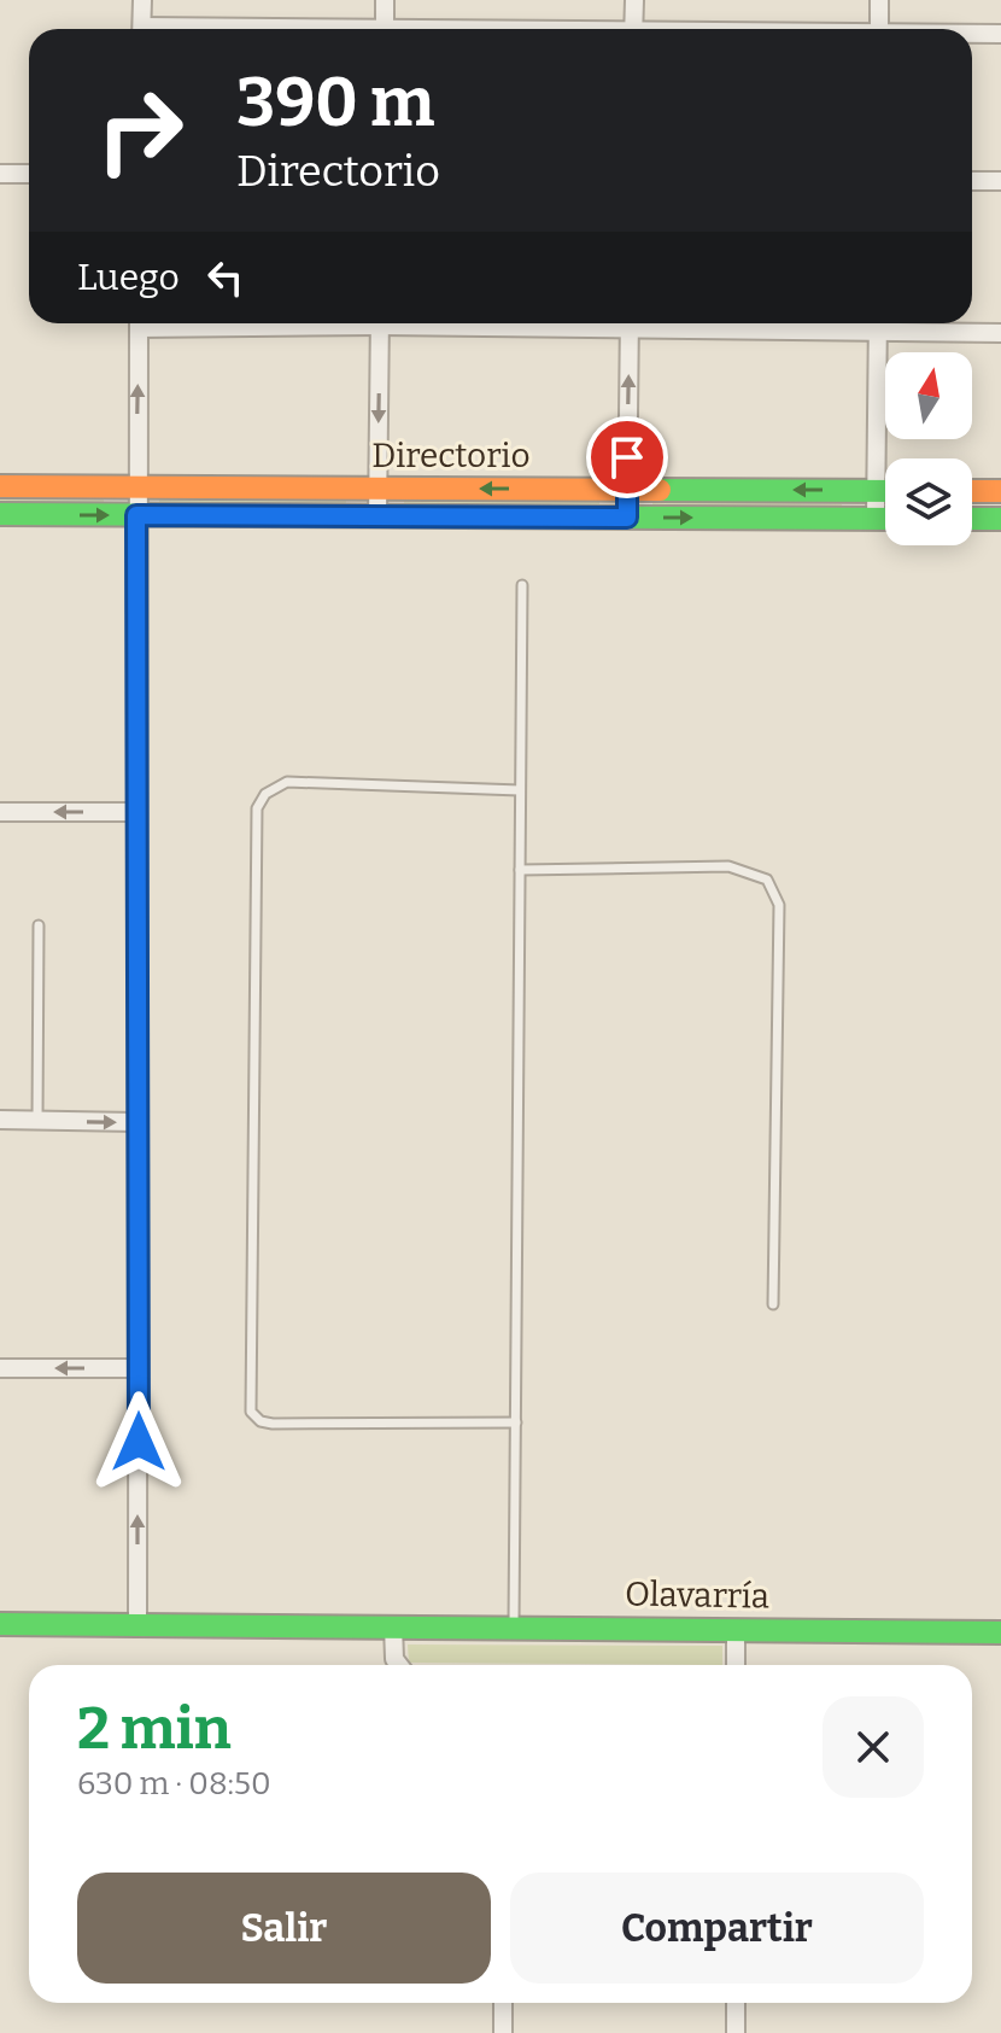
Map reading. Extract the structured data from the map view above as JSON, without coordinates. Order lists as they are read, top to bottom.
{
  "streets": {
    "main road": ["Directorio", "Olavarría"]
  },
  "north": "top",
  "page": {
    "turn": ["390 m", "Directorio"],
    "then": "Luego",
    "heading": ["2 min", "630 m · 08:50"],
    "buttons": ["Salir", "Compartir"]
  }
}
